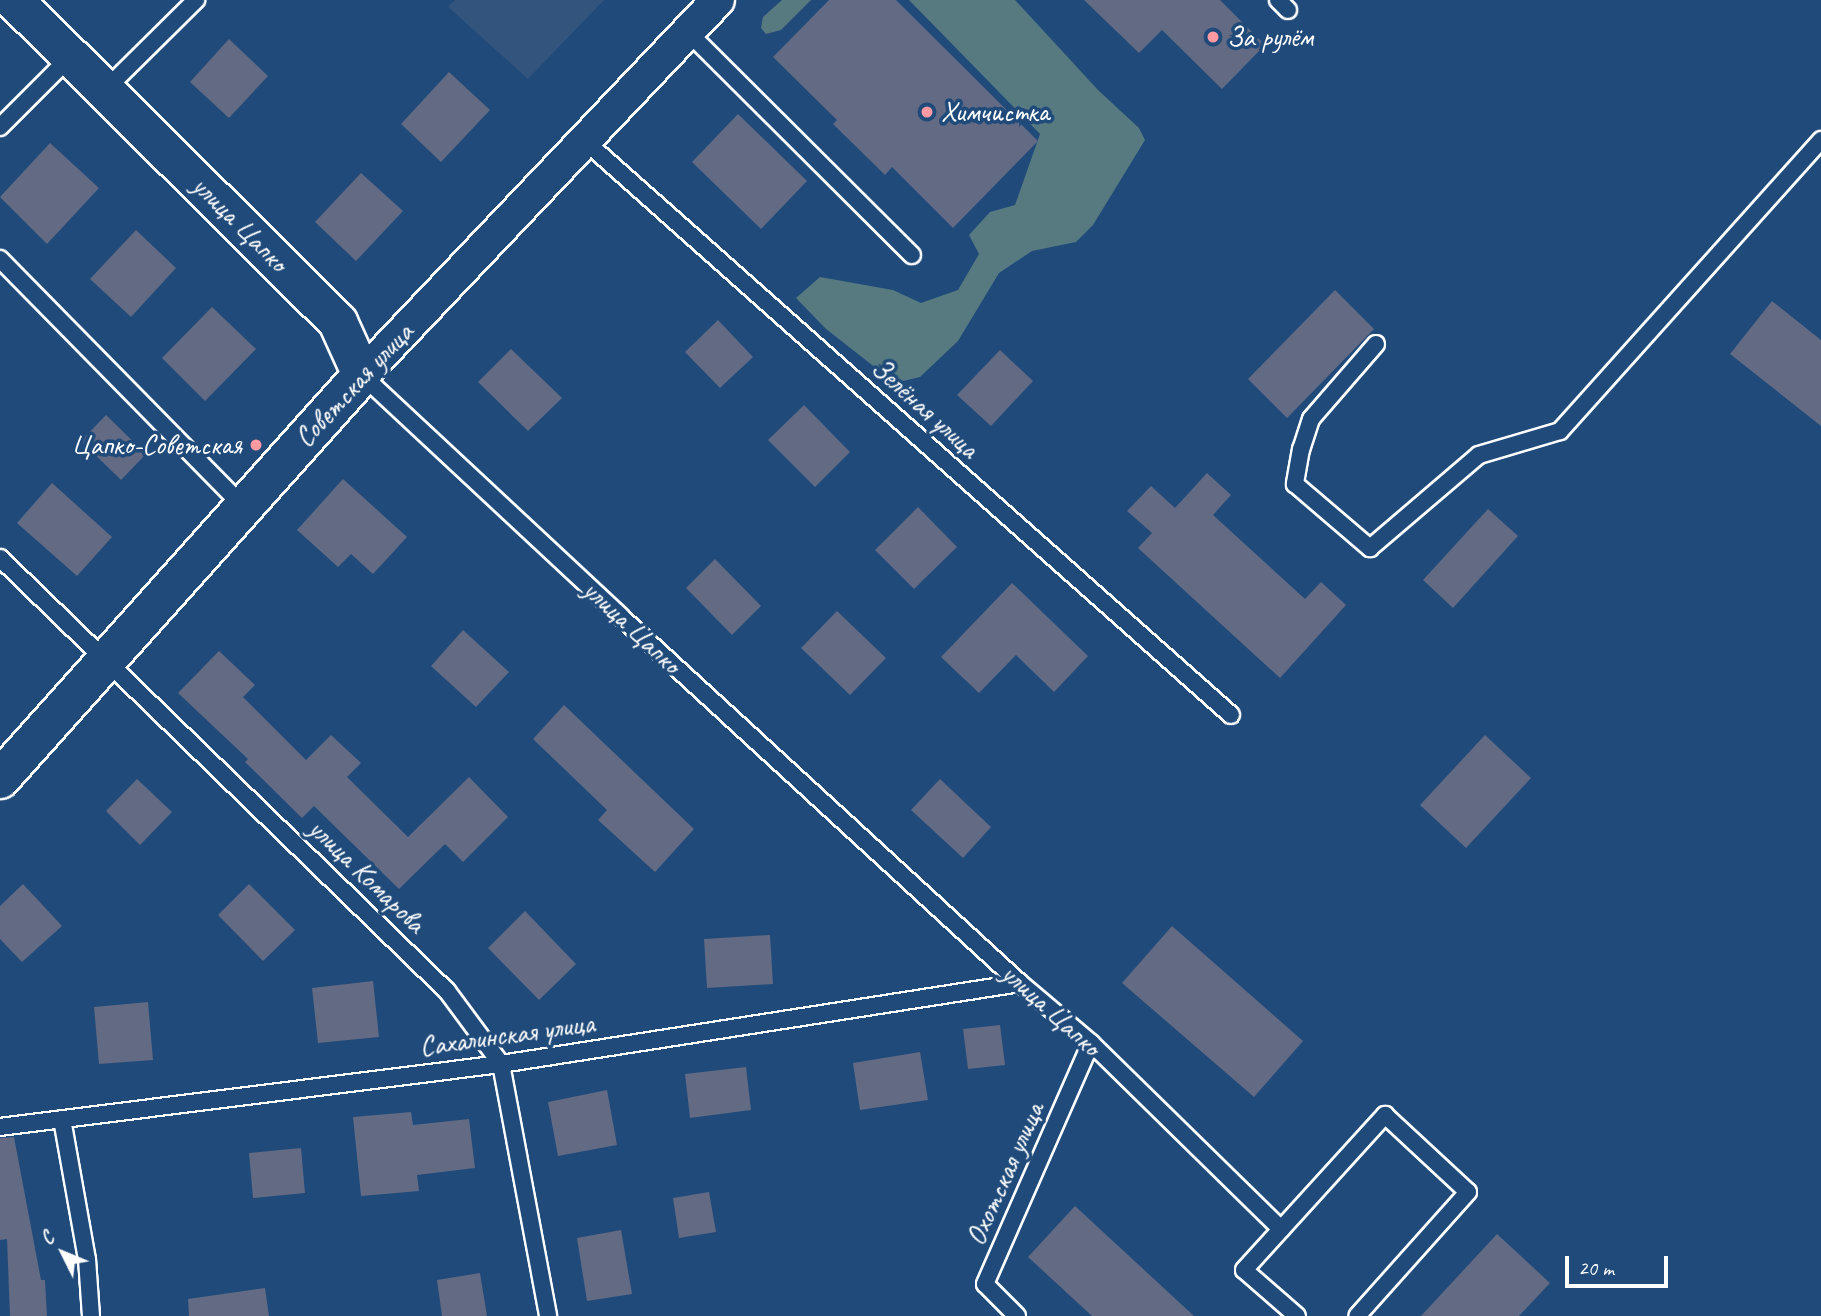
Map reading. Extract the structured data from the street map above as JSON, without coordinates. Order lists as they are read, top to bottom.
{
  "streets": {
    "street": ["улица Цапко", "Советская улица"],
    "lane": [
      "Зелёная улица",
      "улица Комарова",
      "Сахалинская улица",
      "Охотская улица"
    ]
  },
  "crossings": [
    ["улица Цапко", "Советская улица"],
    ["улица Цапко", "Сахалинская улица"],
    ["улица Цапко", "Охотская улица"],
    ["Советская улица", "Зелёная улица"],
    ["Советская улица", "улица Комарова"],
    ["улица Комарова", "Сахалинская улица"]
  ],
  "places": ["За рулём", "Химчистка", "Цапко-Советская"],
  "scale_bar": "20 m",
  "north": "top left"
}
